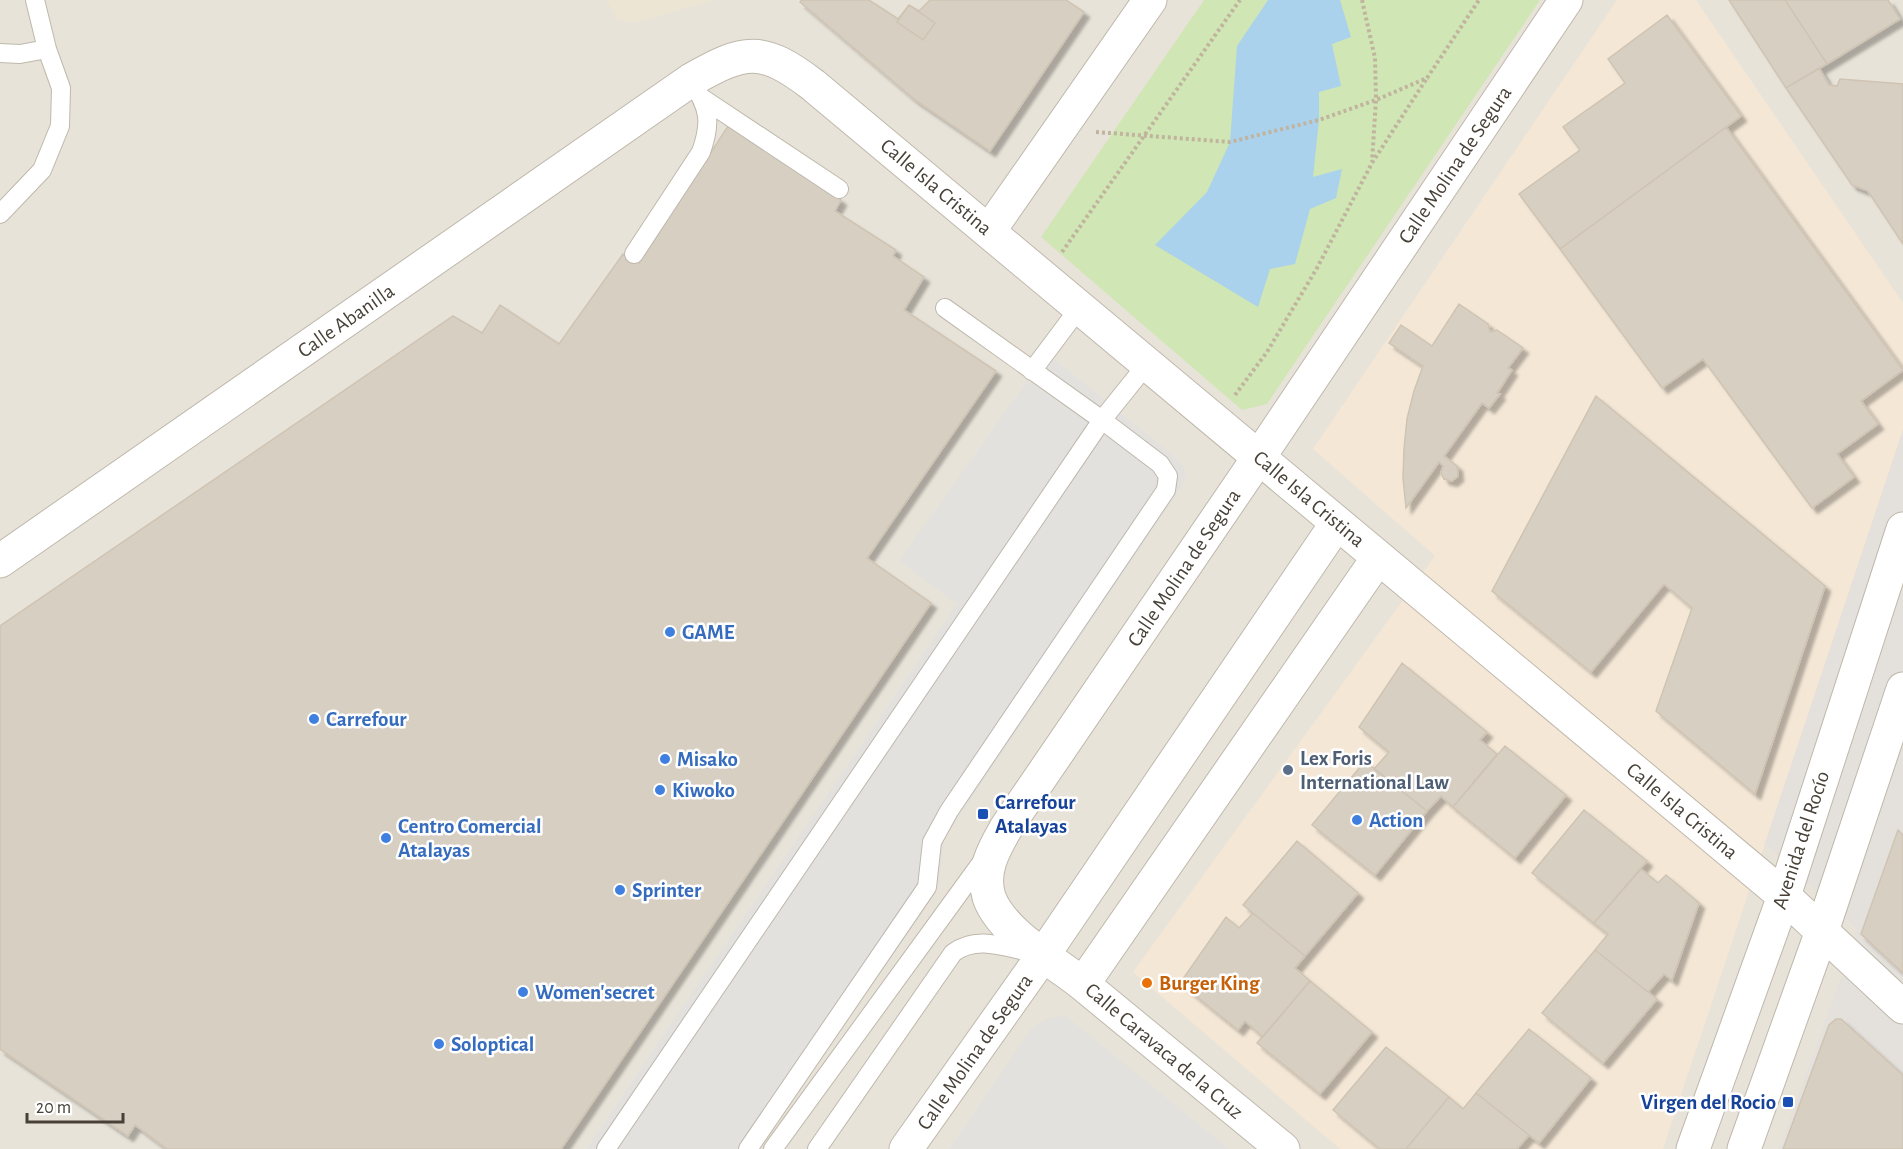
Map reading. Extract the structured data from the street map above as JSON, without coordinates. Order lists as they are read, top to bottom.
{
  "streets": {
    "street": [
      "Calle Molina de Segura",
      "Calle Isla Cristina",
      "Calle Abanilla",
      "Avenida del Rocío",
      "Calle Caravaca de la Cruz"
    ]
  },
  "crossings": [
    ["Calle Molina de Segura", "Calle Isla Cristina"],
    ["Calle Molina de Segura", "Calle Caravaca de la Cruz"],
    ["Calle Isla Cristina", "Calle Abanilla"],
    ["Calle Isla Cristina", "Avenida del Rocío"]
  ],
  "places": {
    "other": [
      "GAME",
      "Carrefour",
      "Misako",
      "Lex Foris International Law",
      "Kiwoko",
      "Action",
      "Centro Comercial Atalayas",
      "Sprinter",
      "Burger King",
      "Women'secret",
      "Soloptical"
    ],
    "transit": ["Carrefour Atalayas", "Virgen del Rocio"]
  },
  "scale_bar": "20 m"
}
